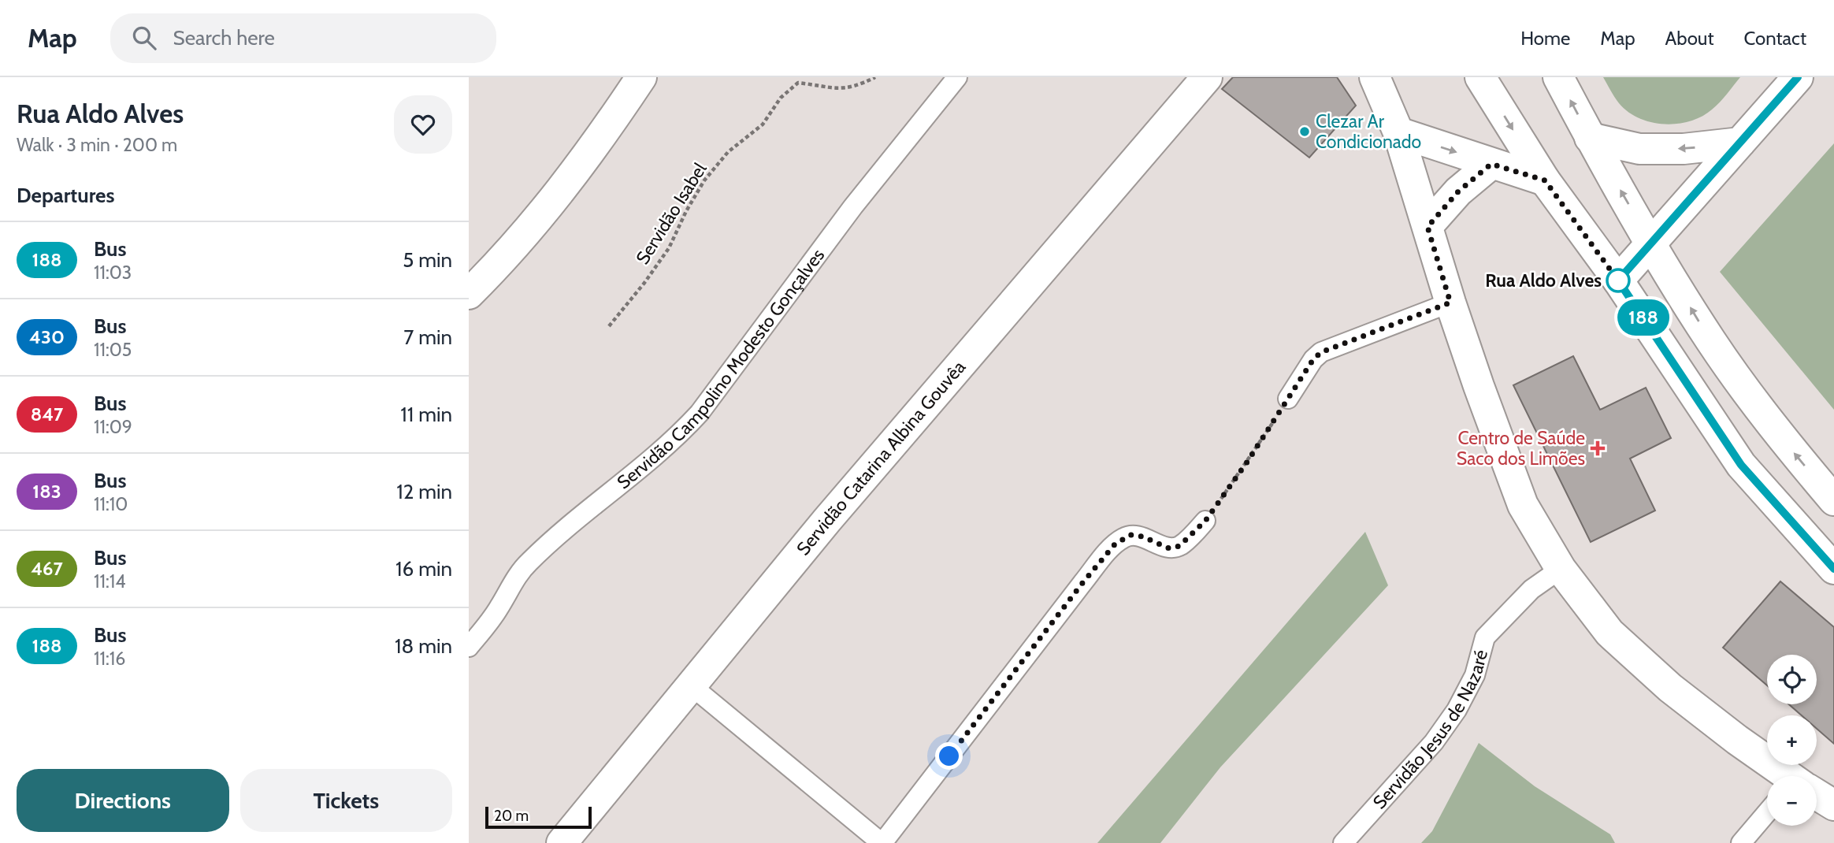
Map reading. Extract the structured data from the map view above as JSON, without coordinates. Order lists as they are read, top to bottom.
{
  "streets": {
    "main road": ["Servidão Catarina Albina Gouvêa"],
    "lane": ["Servidão Campolino Modesto Gonçalves", "Servidão Jesus de Nazaré"],
    "path": ["Servidão Isabel"]
  },
  "places": {
    "other": ["Clezar Ar Condicionado", "Rua Aldo Alves"],
    "health": ["Centro de Saúde Saco dos Limões"]
  },
  "lines": ["bus line 188"],
  "scale_bar": "20 m",
  "page": {
    "header": "Map",
    "search": "Search here",
    "nav": [
      "Home",
      "Map",
      "About",
      "Contact"
    ],
    "heading": [
      ["Rua Aldo Alves", "Walk · 3 min · 200 m"],
      "Departures"
    ],
    "on_map": "188",
    "list": [
      {
        "mark": "188",
        "name": "Bus",
        "note": "11:03",
        "value": "5 min"
      },
      {
        "mark": "430",
        "name": "Bus",
        "note": "11:05",
        "value": "7 min"
      },
      {
        "mark": "847",
        "name": "Bus",
        "note": "11:09",
        "value": "11 min"
      },
      {
        "mark": "183",
        "name": "Bus",
        "note": "11:10",
        "value": "12 min"
      },
      {
        "mark": "467",
        "name": "Bus",
        "note": "11:14",
        "value": "16 min"
      },
      {
        "mark": "188",
        "name": "Bus",
        "note": "11:16",
        "value": "18 min"
      }
    ],
    "map_buttons": ["+", "−"],
    "buttons": ["Directions", "Tickets"],
    "scale": "20 m"
  }
}
